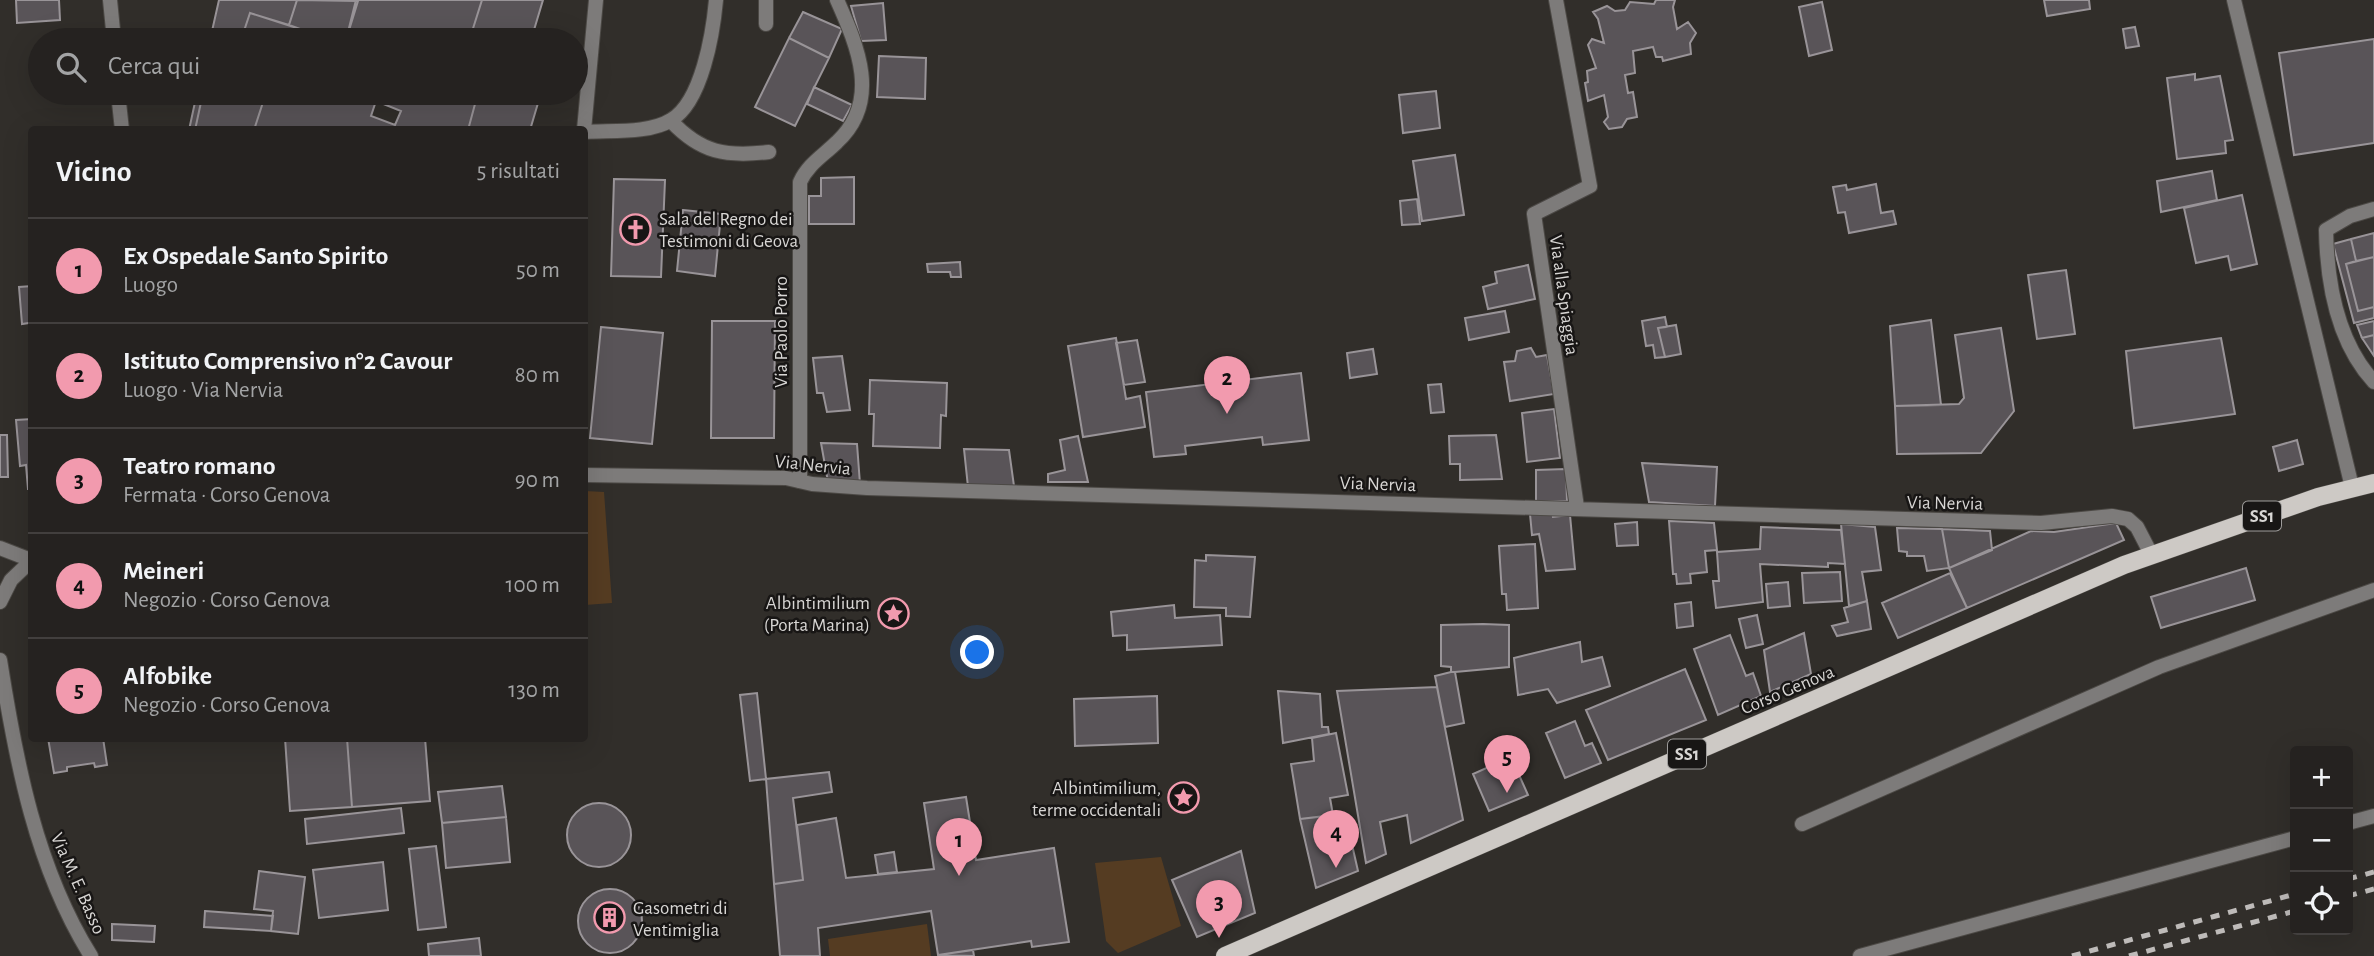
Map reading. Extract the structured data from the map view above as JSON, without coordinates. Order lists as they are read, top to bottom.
{
  "streets": {
    "main road": ["SS1", "Corso Genova"],
    "street": [
      "Via alla Spiaggia",
      "Via Paolo Porro",
      "Via Nervia",
      "Via M. E. Basso"
    ]
  },
  "crossings": [
    ["Via alla Spiaggia", "Via Nervia"],
    ["Via Paolo Porro", "Via Nervia"],
    ["Via Nervia", "Corso Genova"]
  ],
  "places": {
    "church": ["Sala del Regno dei Testimoni di Geova"],
    "place": ["Albintimilium (Porta Marina)", "Albintimilium, terme occidentali"],
    "building": ["Gasometri di Ventimiglia"]
  },
  "page": {
    "search": "Cerca qui",
    "heading": ["Vicino", "5 risultati"],
    "list": [
      {
        "mark": "1",
        "name": "Ex Ospedale Santo Spirito",
        "note": "Luogo",
        "value": "50 m"
      },
      {
        "mark": "2",
        "name": "Istituto Comprensivo n°2 Cavour",
        "note": "Luogo · Via Nervia",
        "value": "80 m"
      },
      {
        "mark": "3",
        "name": "Teatro romano",
        "note": "Fermata · Corso Genova",
        "value": "90 m"
      },
      {
        "mark": "4",
        "name": "Meineri",
        "note": "Negozio · Corso Genova",
        "value": "100 m"
      },
      {
        "mark": "5",
        "name": "Alfobike",
        "note": "Negozio · Corso Genova",
        "value": "130 m"
      }
    ],
    "pins": [
      "2",
      "5",
      "4",
      "1",
      "3"
    ],
    "map_buttons": ["+", "−"]
  }
}
